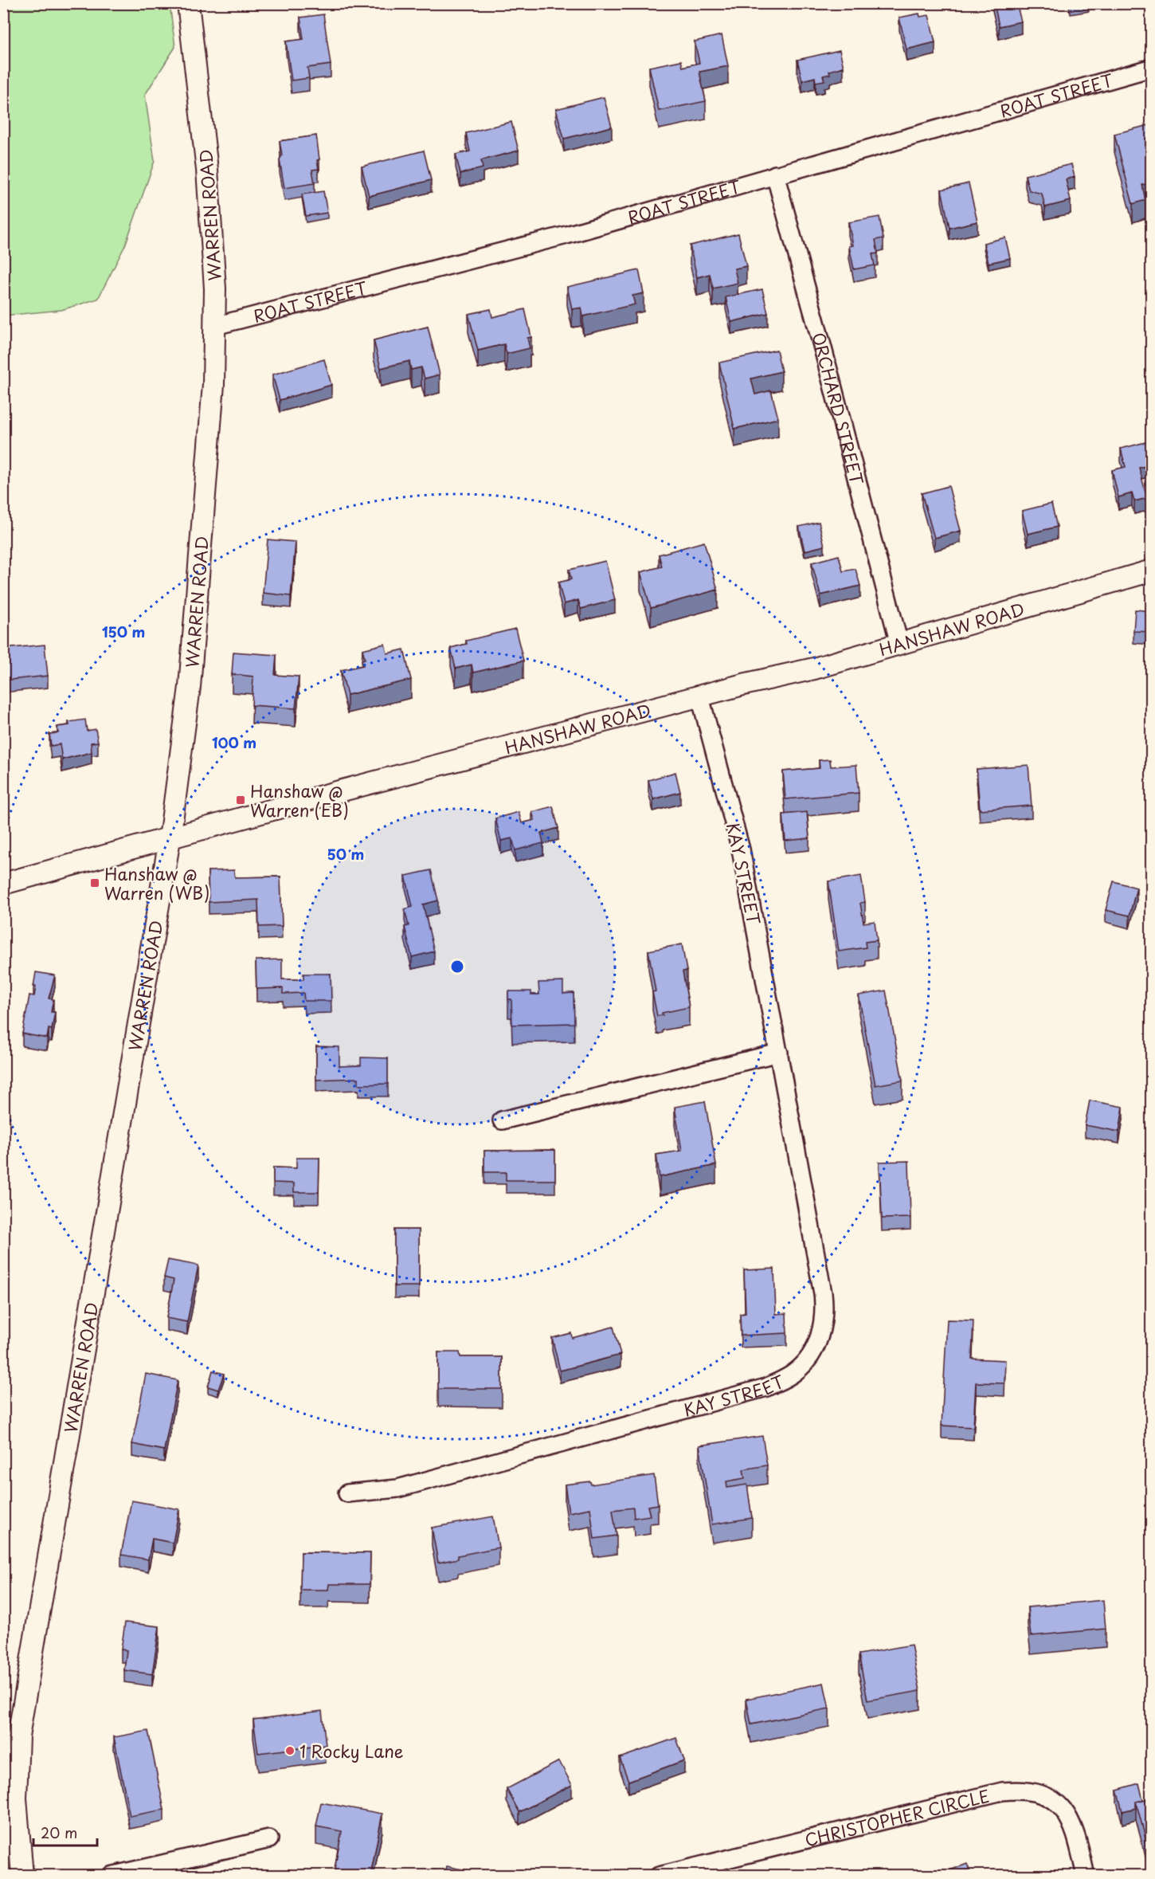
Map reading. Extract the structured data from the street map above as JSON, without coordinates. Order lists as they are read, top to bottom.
{
  "streets": {
    "street": [
      "ROAT STREET",
      "WARREN ROAD",
      "ORCHARD STREET",
      "HANSHAW ROAD",
      "KAY STREET",
      "CHRISTOPHER CIRCLE"
    ]
  },
  "crossings": [
    ["ROAT STREET", "WARREN ROAD"],
    ["ROAT STREET", "ORCHARD STREET"],
    ["WARREN ROAD", "HANSHAW ROAD"],
    ["ORCHARD STREET", "HANSHAW ROAD"],
    ["HANSHAW ROAD", "KAY STREET"]
  ],
  "places": {
    "transit": ["Hanshaw @ Warren (EB)", "Hanshaw @ Warren (WB)"],
    "other": ["1 Rocky Lane"]
  },
  "scale_bar": "20 m",
  "rings": ["150 m", "100 m", "50 m"]
}
